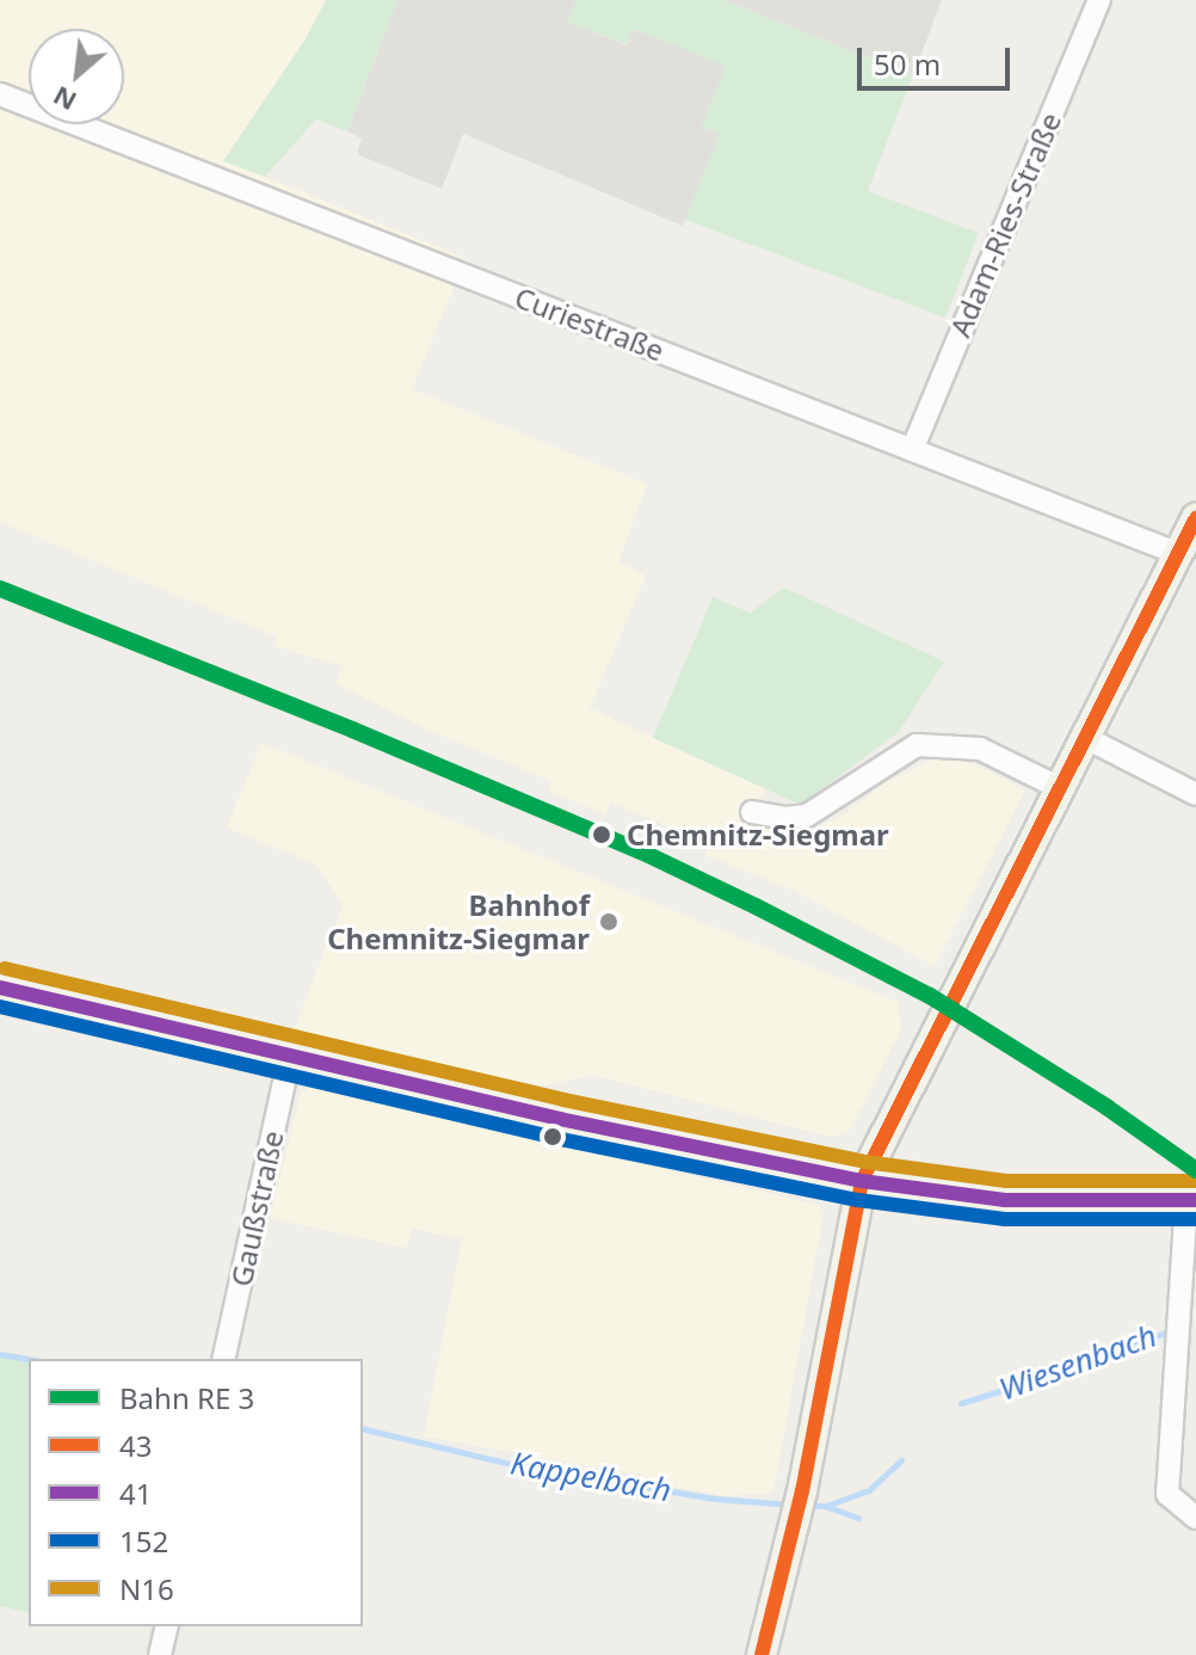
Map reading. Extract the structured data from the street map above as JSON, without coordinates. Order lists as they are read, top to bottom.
{
  "streets": {
    "street": ["Adam-Ries-Straße", "Curiestraße", "Gaußstraße"]
  },
  "crossings": [
    ["Adam-Ries-Straße", "Curiestraße"]
  ],
  "water": ["Wiesenbach", "Kappelbach"],
  "places": ["Chemnitz-Siegmar", "Bahnhof Chemnitz-Siegmar"],
  "lines": [
    "transit line 43",
    "transit line N16",
    "transit line 41",
    "transit line 152"
  ],
  "legend": [
    "Bahn RE 3",
    "43",
    "41",
    "152",
    "N16"
  ],
  "scale_bar": "50 m",
  "north": "bottom left"
}
